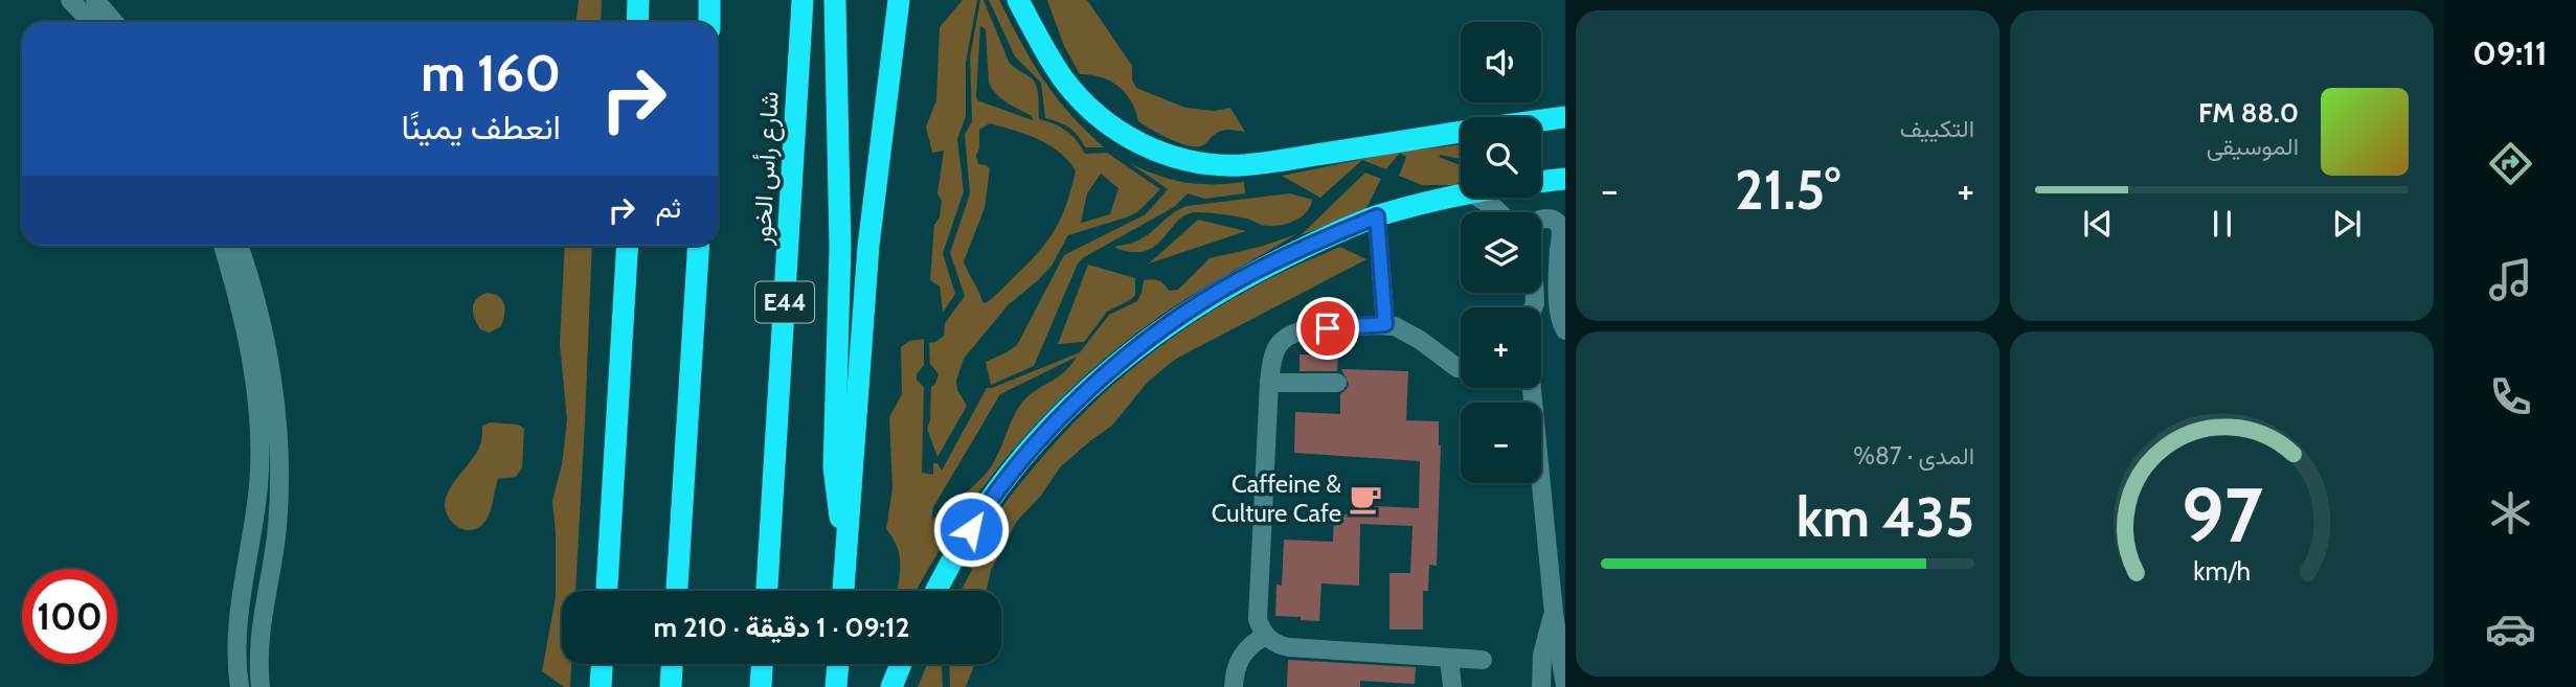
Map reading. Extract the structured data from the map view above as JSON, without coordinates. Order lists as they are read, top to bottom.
{
  "streets": {
    "highway": ["شارع رأس الخور", "E44"]
  },
  "places": {
    "cafe": ["Caffeine & Culture Cafe"]
  },
  "page": {
    "tabs": "09:11",
    "tile": [
      "التكييف",
      ["المدى · 87%", "435 km"]
    ],
    "map_buttons": ["+", "−"],
    "turn": ["160 m", "انعطف يمينًا"],
    "song": ["88.0 FM", "الموسيقى"],
    "heat": ["−", "21.5°", "+"],
    "then": "ثم",
    "limit": "100",
    "trip": "09:12 · 1 دقيقة · 210 m",
    "gauge": ["97", "km/h"]
  }
}
